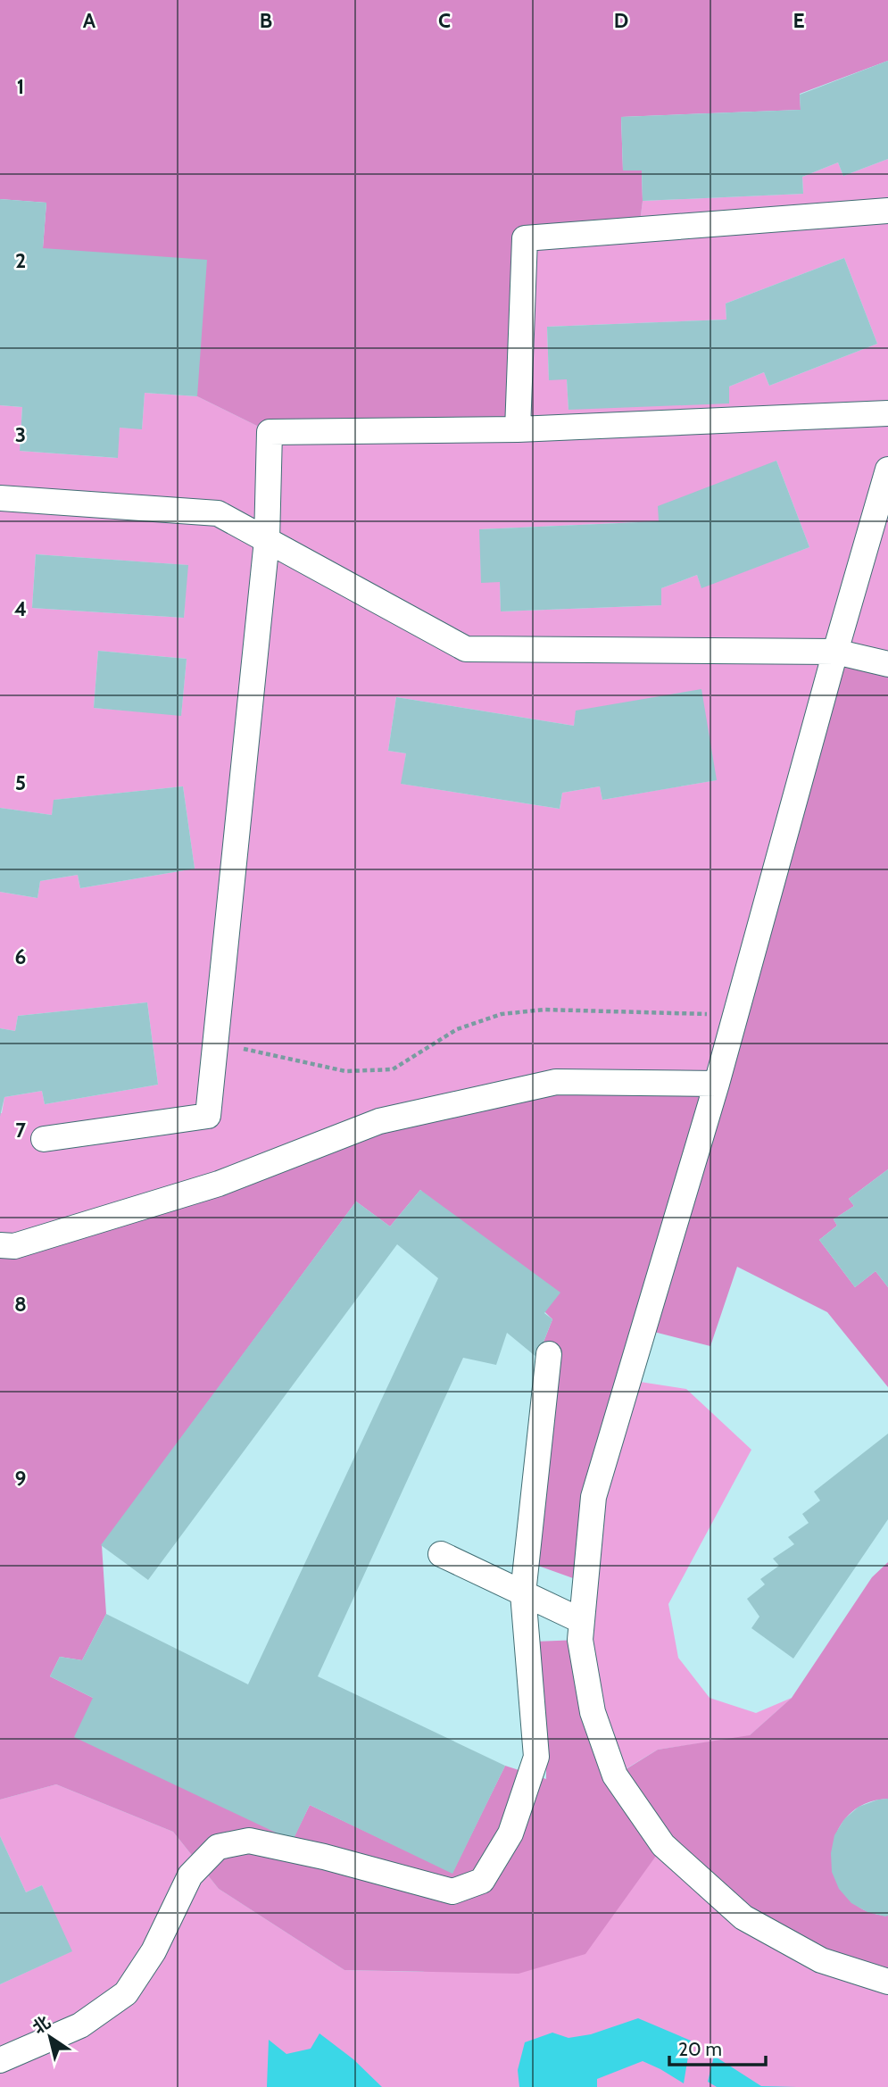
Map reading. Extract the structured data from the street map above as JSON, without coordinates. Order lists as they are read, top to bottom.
{
  "scale_bar": "20 m",
  "north": "top left",
  "grid": {
    "columns": [
      "A",
      "B",
      "C",
      "D",
      "E"
    ],
    "rows": [
      "1",
      "2",
      "3",
      "4",
      "5",
      "6",
      "7",
      "8",
      "9"
    ]
  }
}
